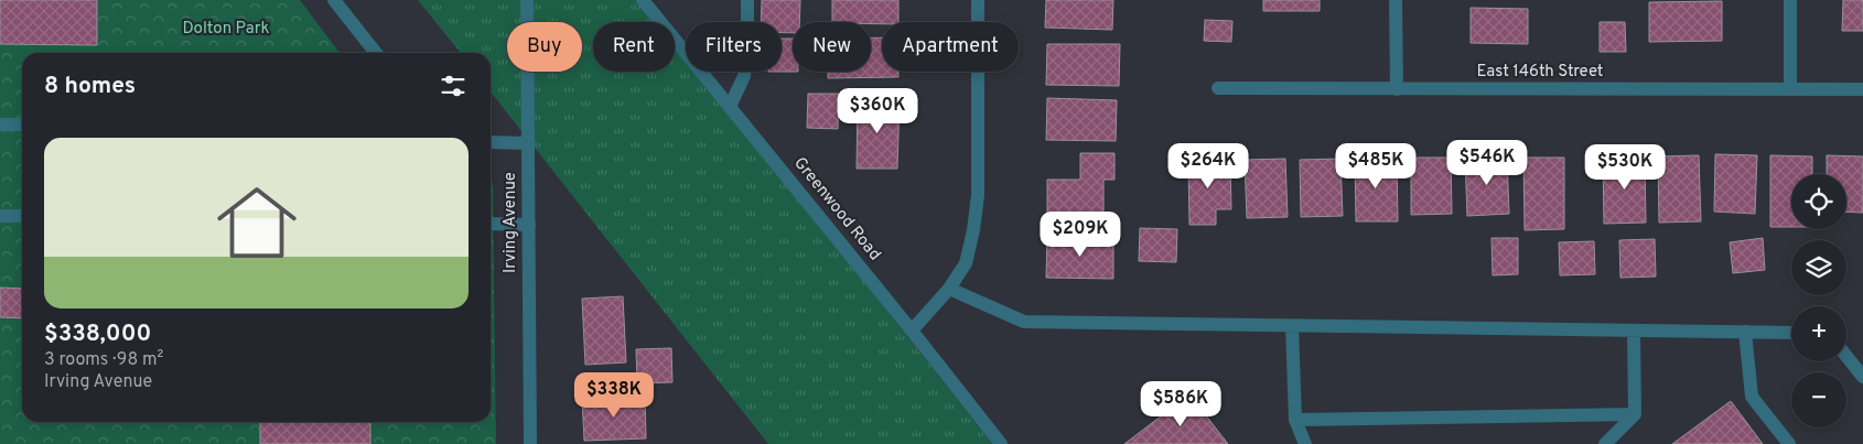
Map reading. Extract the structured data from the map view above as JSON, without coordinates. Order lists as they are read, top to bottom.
{
  "streets": {
    "street": ["East 146th Street", "Greenwood Road", "Irving Avenue"]
  },
  "parks": ["Dolton Park"],
  "page": {
    "chip": [
      "Buy",
      "Rent",
      "Filters",
      "New",
      "Apartment"
    ],
    "heading": "8 homes",
    "price": [
      "$360K",
      "$546K",
      "$264K",
      "$485K",
      "$530K",
      "$209K",
      "$338K",
      "$586K"
    ],
    "list": [
      {
        "name": "$338,000",
        "note": "3 rooms · 98 m² · Irving Avenue"
      }
    ],
    "map_buttons": ["+", "−"]
  }
}
